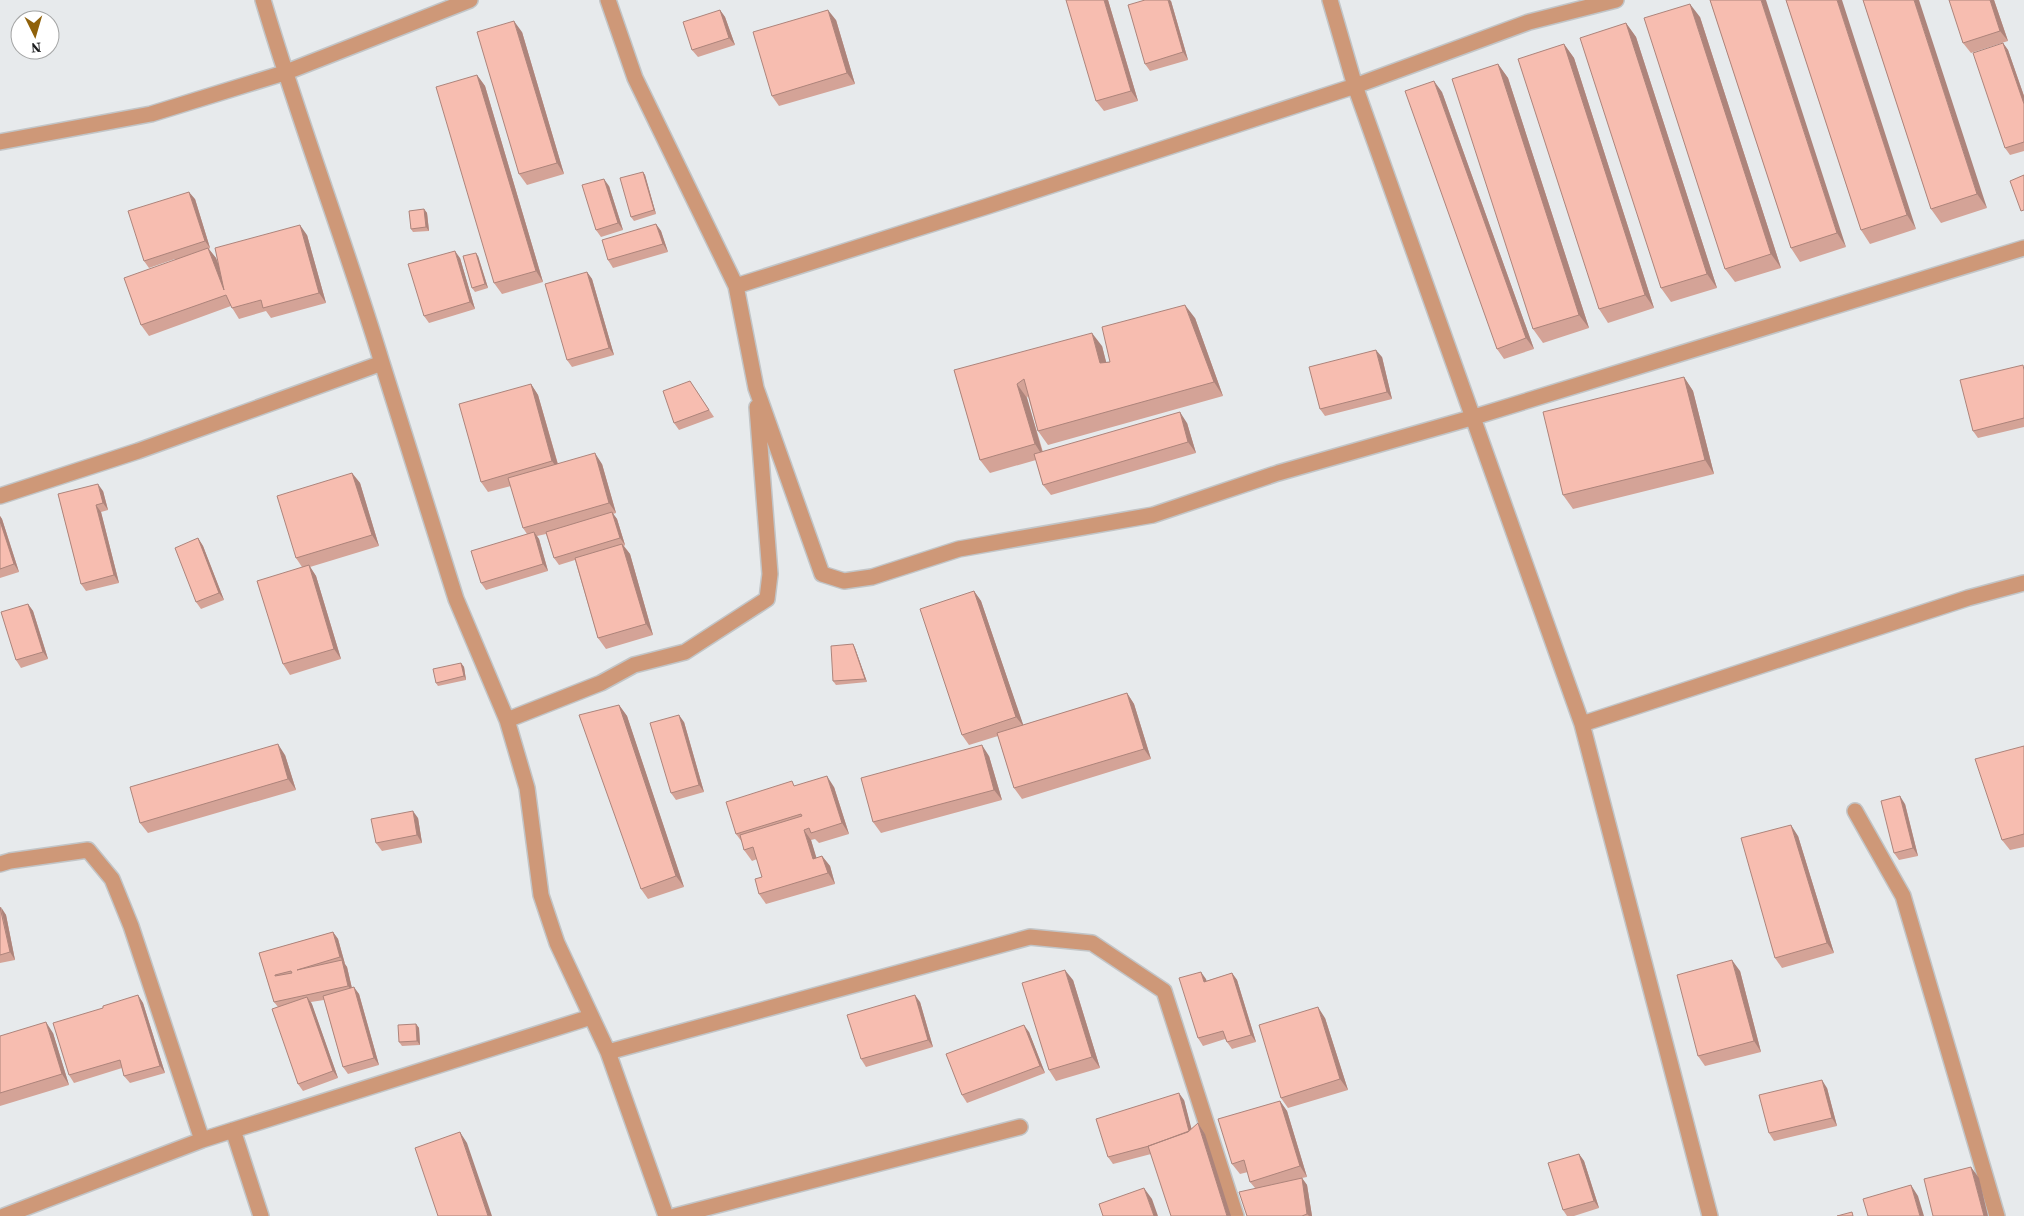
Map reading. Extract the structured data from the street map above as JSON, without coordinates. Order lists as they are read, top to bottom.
{
  "north": "bottom"
}
